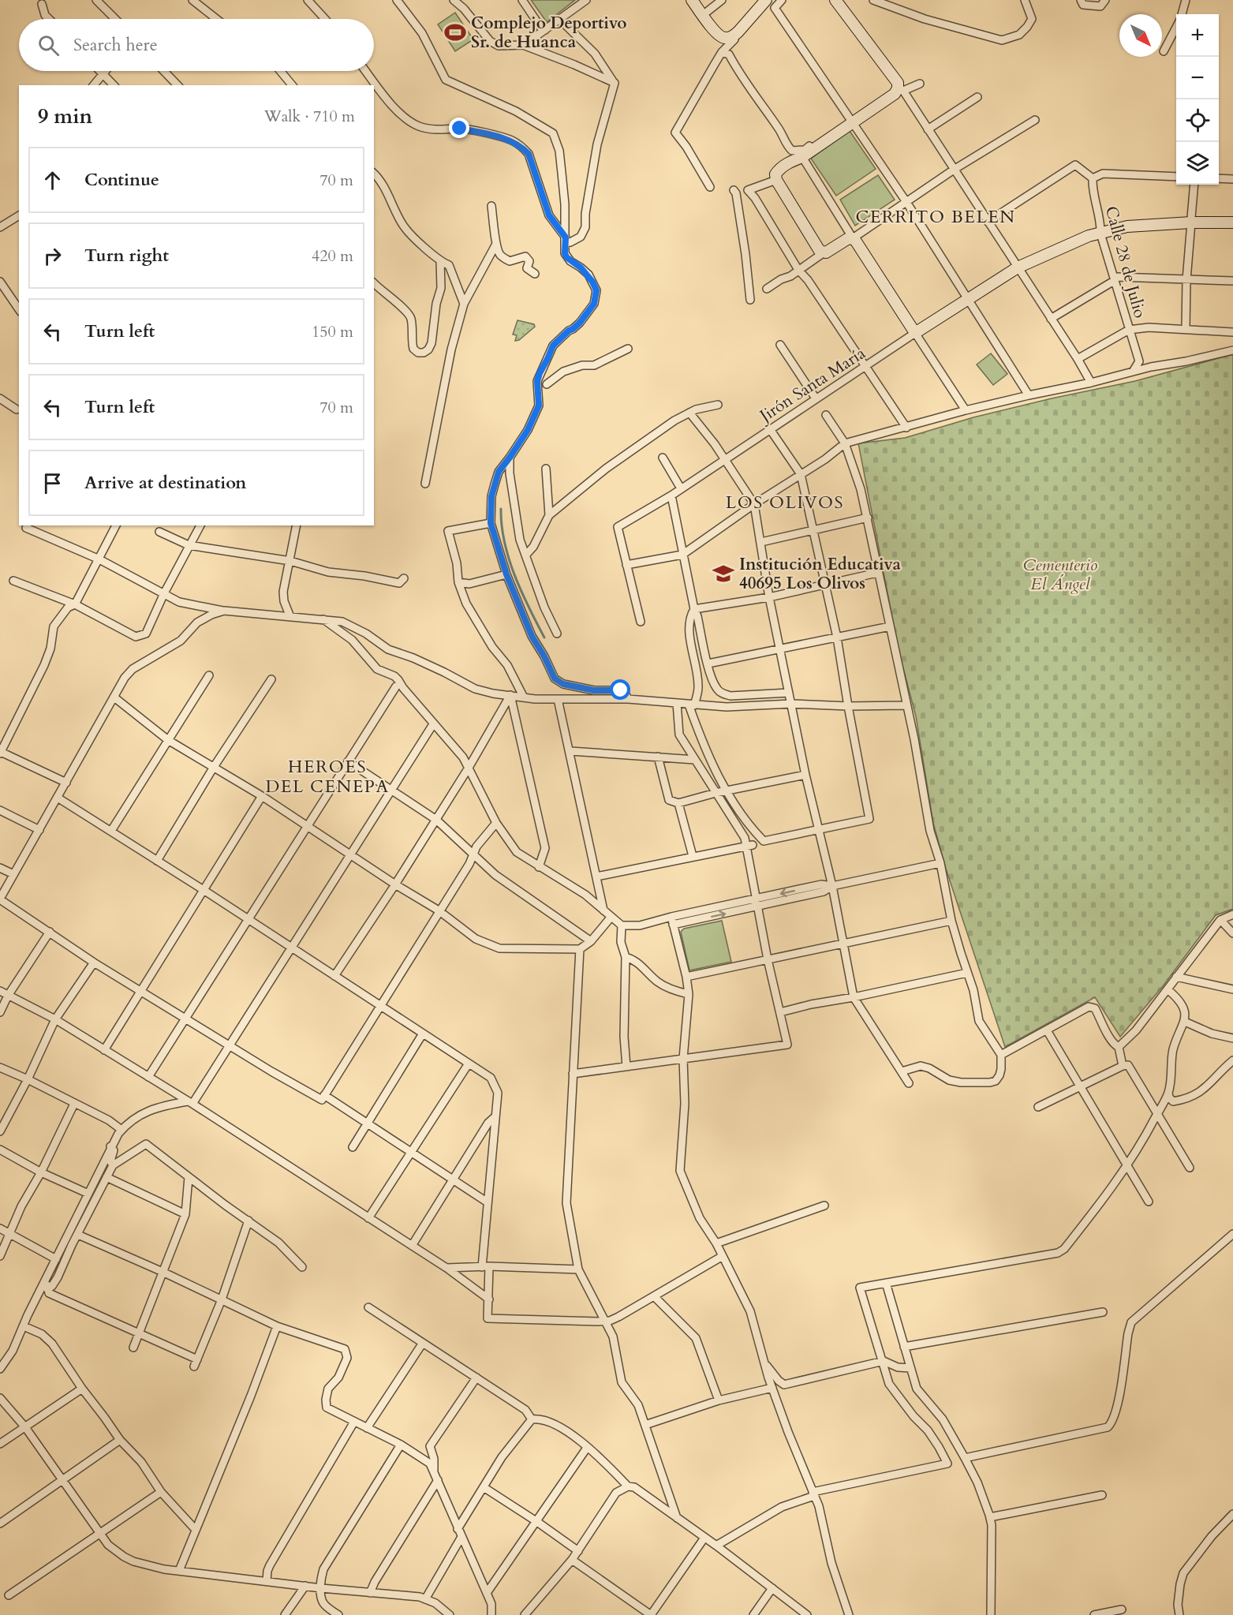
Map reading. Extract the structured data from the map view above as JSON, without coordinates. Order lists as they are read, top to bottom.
{
  "streets": {
    "street": ["Calle 28 de Julio", "Jirón Santa María"]
  },
  "districts": ["CERRITO BELEN", "LOS OLIVOS", "HEROES DEL CENEPA"],
  "parks": ["Cementerio El Ángel"],
  "places": {
    "sports": ["Complejo Deportivo Sr. de Huanca"],
    "school or university": ["Institución Educativa 40695 Los Olivos"]
  },
  "north": "bottom right",
  "page": {
    "map_buttons": ["+", "−"],
    "search": "Search here",
    "heading": ["9 min", "Walk · 710 m"],
    "list": [
      ["Continue", "70 m"],
      ["Turn right", "420 m"],
      ["Turn left", "150 m"],
      ["Turn left", "70 m"],
      "Arrive at destination"
    ]
  }
}
